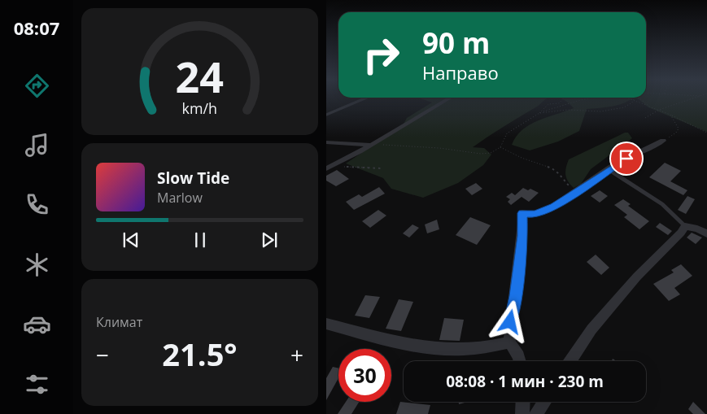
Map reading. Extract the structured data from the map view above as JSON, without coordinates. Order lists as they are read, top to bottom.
{
  "page": {
    "tabs": "08:07",
    "turn": ["90 m", "Направо"],
    "song": ["Slow Tide", "Marlow"],
    "tile": "Климат",
    "heat": ["−", "21.5°", "+"],
    "limit": "30",
    "trip": "08:08 · 1 мин · 230 m",
    "gauge": ["24", "km/h"]
  }
}
